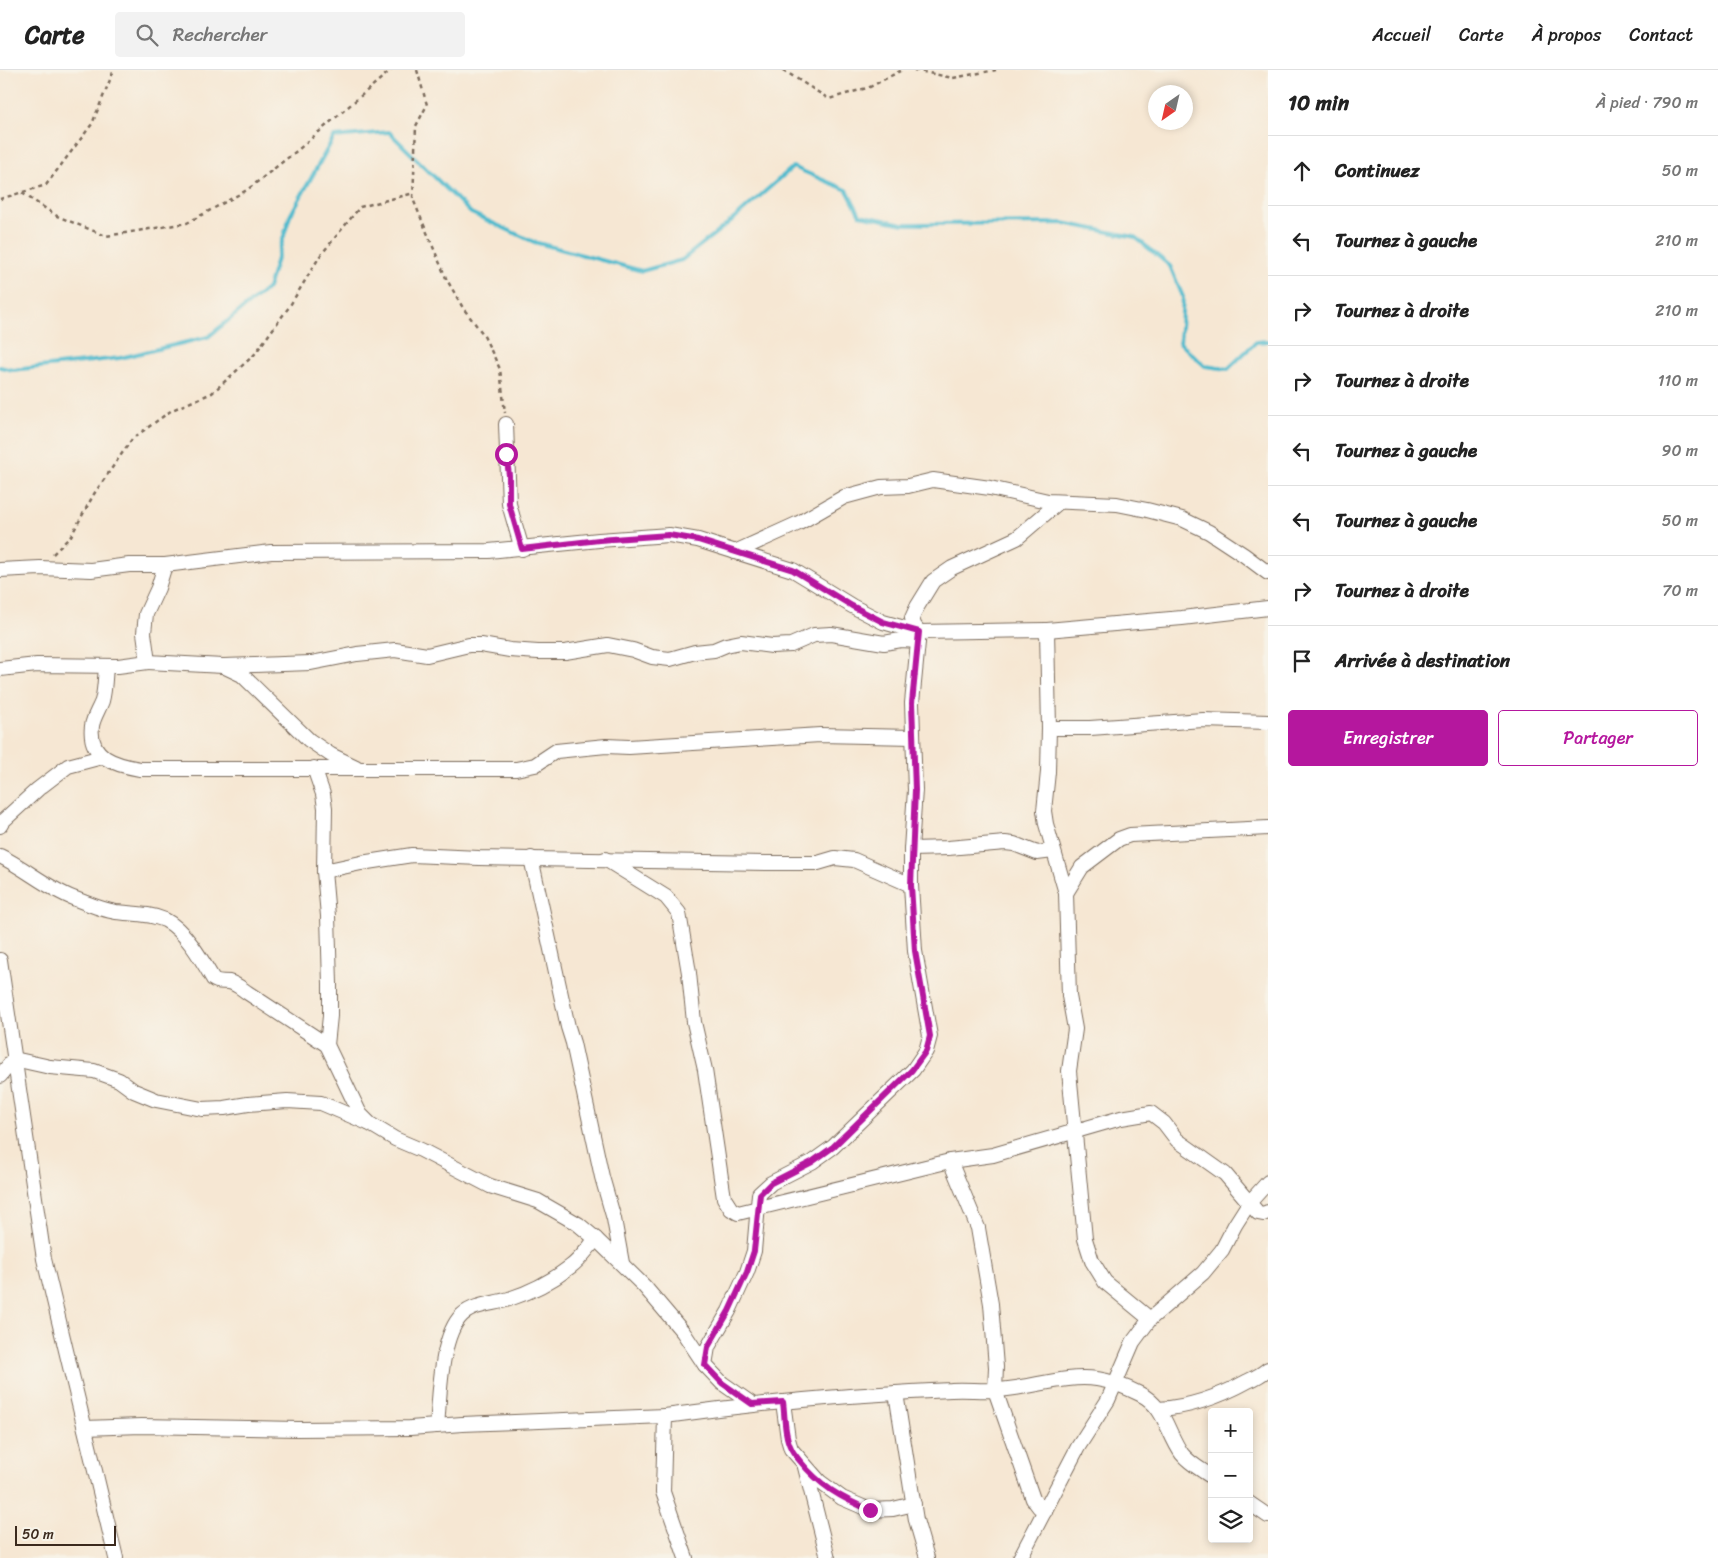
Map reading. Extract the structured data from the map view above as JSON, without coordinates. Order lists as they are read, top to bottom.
{
  "scale_bar": "50 m",
  "north": "bottom left",
  "page": {
    "header": "Carte",
    "search": "Rechercher",
    "nav": [
      "Accueil",
      "Carte",
      "À propos",
      "Contact"
    ],
    "heading": ["10 min", "À pied · 790 m"],
    "list": [
      ["Continuez", "50 m"],
      ["Tournez à gauche", "210 m"],
      ["Tournez à droite", "210 m"],
      ["Tournez à droite", "110 m"],
      ["Tournez à gauche", "90 m"],
      ["Tournez à gauche", "50 m"],
      ["Tournez à droite", "70 m"],
      "Arrivée à destination"
    ],
    "buttons": ["Enregistrer", "Partager"],
    "map_buttons": ["+", "−"],
    "scale": "50 m"
  }
}
